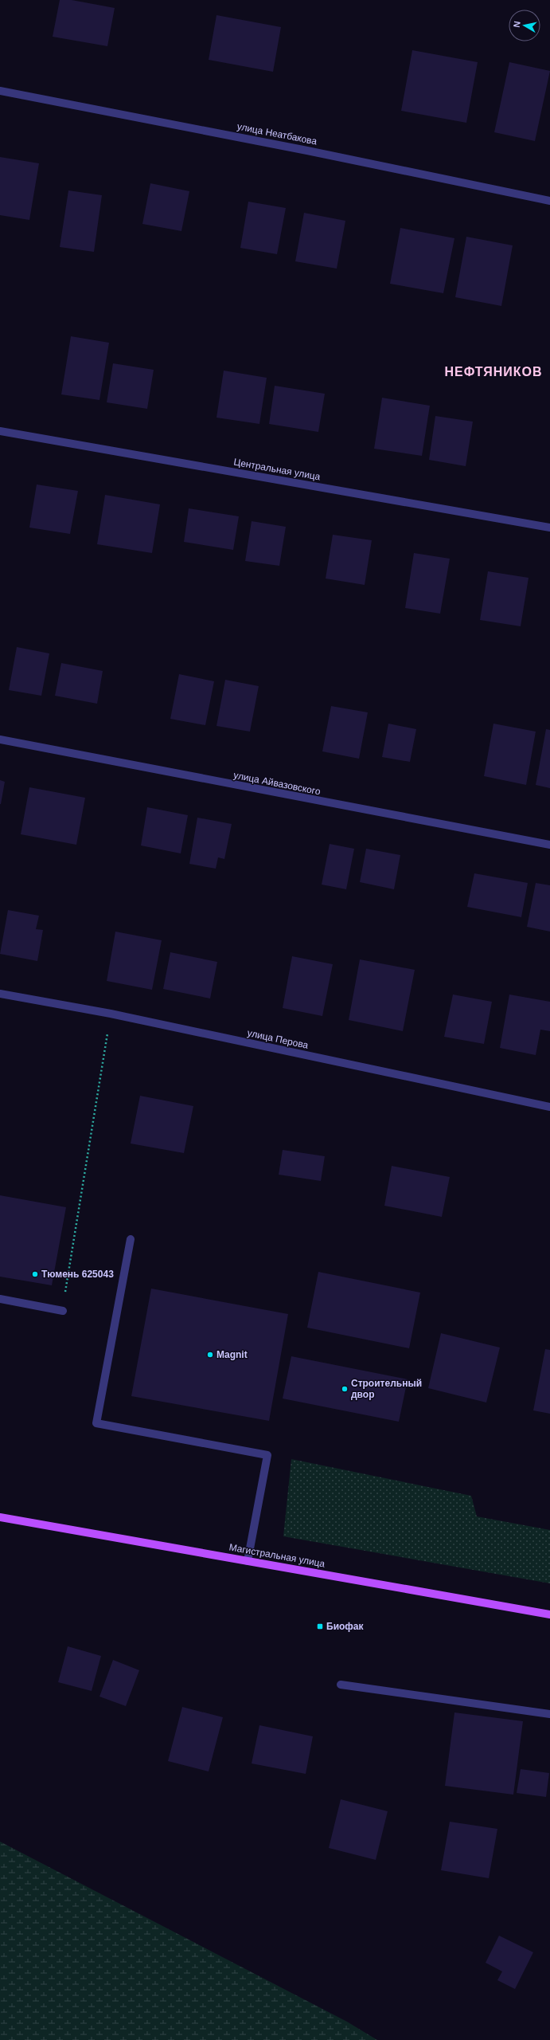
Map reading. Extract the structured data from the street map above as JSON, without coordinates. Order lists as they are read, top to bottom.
{
  "streets": {
    "main road": ["Магистральная улица"],
    "street": [
      "улица Неатбакова",
      "Центральная улица",
      "улица Айвазовского",
      "улица Перова"
    ]
  },
  "districts": ["НЕФТЯНИКОВ"],
  "places": {
    "other": ["Тюмень 625043", "Magnit", "Строительный двор"],
    "transit": ["Биофак"]
  },
  "north": "left"
}
